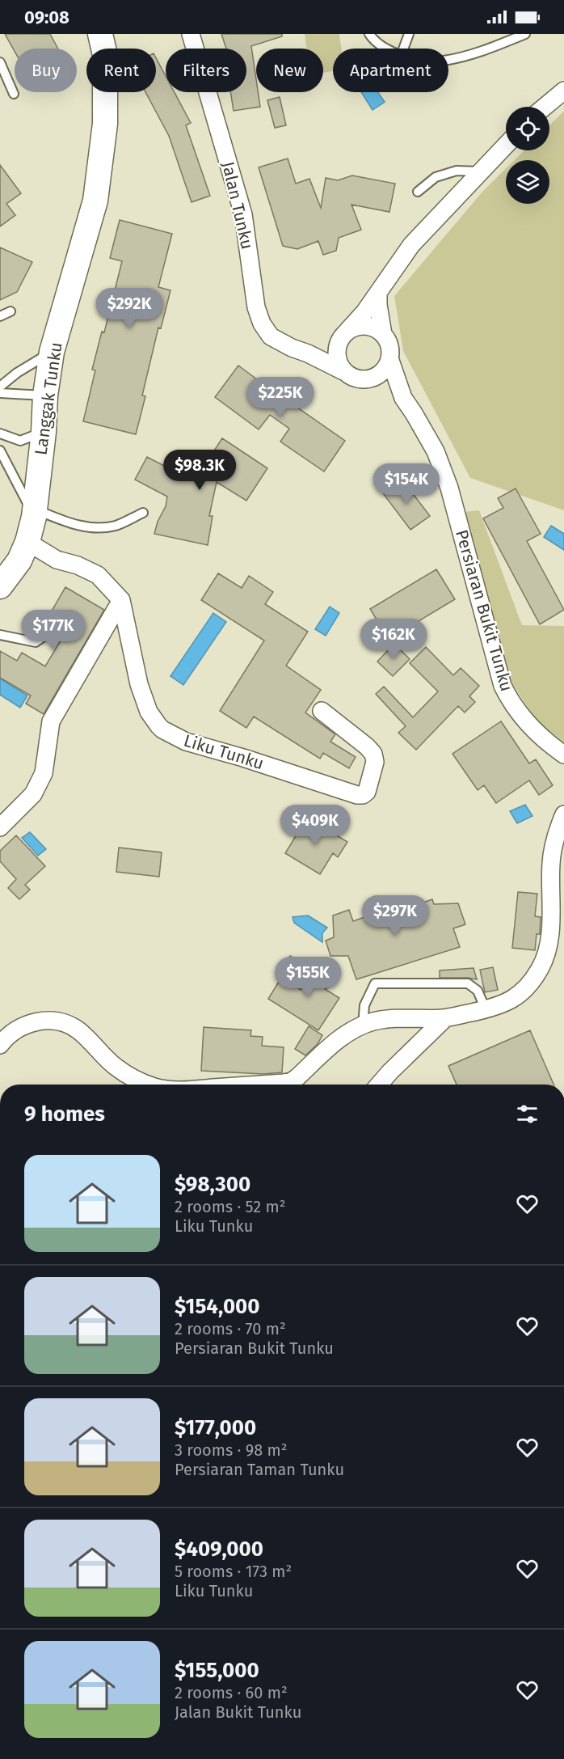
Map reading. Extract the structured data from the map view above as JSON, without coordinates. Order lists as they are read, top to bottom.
{
  "streets": {
    "street": [
      "Jalan Tunku",
      "Langgak Tunku",
      "Persiaran Bukit Tunku",
      "Liku Tunku"
    ]
  },
  "crossings": [
    ["Jalan Tunku", "Persiaran Bukit Tunku"]
  ],
  "page": {
    "status": "09:08",
    "chip": [
      "Buy",
      "Rent",
      "Filters",
      "New",
      "Apartment"
    ],
    "price": [
      "$292K",
      "$225K",
      "$98.3K",
      "$154K",
      "$177K",
      "$162K",
      "$409K",
      "$297K",
      "$155K"
    ],
    "heading": "9 homes",
    "list": [
      {
        "name": "$98,300",
        "note": "2 rooms · 52 m² · Liku Tunku"
      },
      {
        "name": "$154,000",
        "note": "2 rooms · 70 m² · Persiaran Bukit Tunku"
      },
      {
        "name": "$177,000",
        "note": "3 rooms · 98 m² · Persiaran Taman Tunku"
      },
      {
        "name": "$409,000",
        "note": "5 rooms · 173 m² · Liku Tunku"
      },
      {
        "name": "$155,000",
        "note": "2 rooms · 60 m² · Jalan Bukit Tunku"
      }
    ]
  }
}
